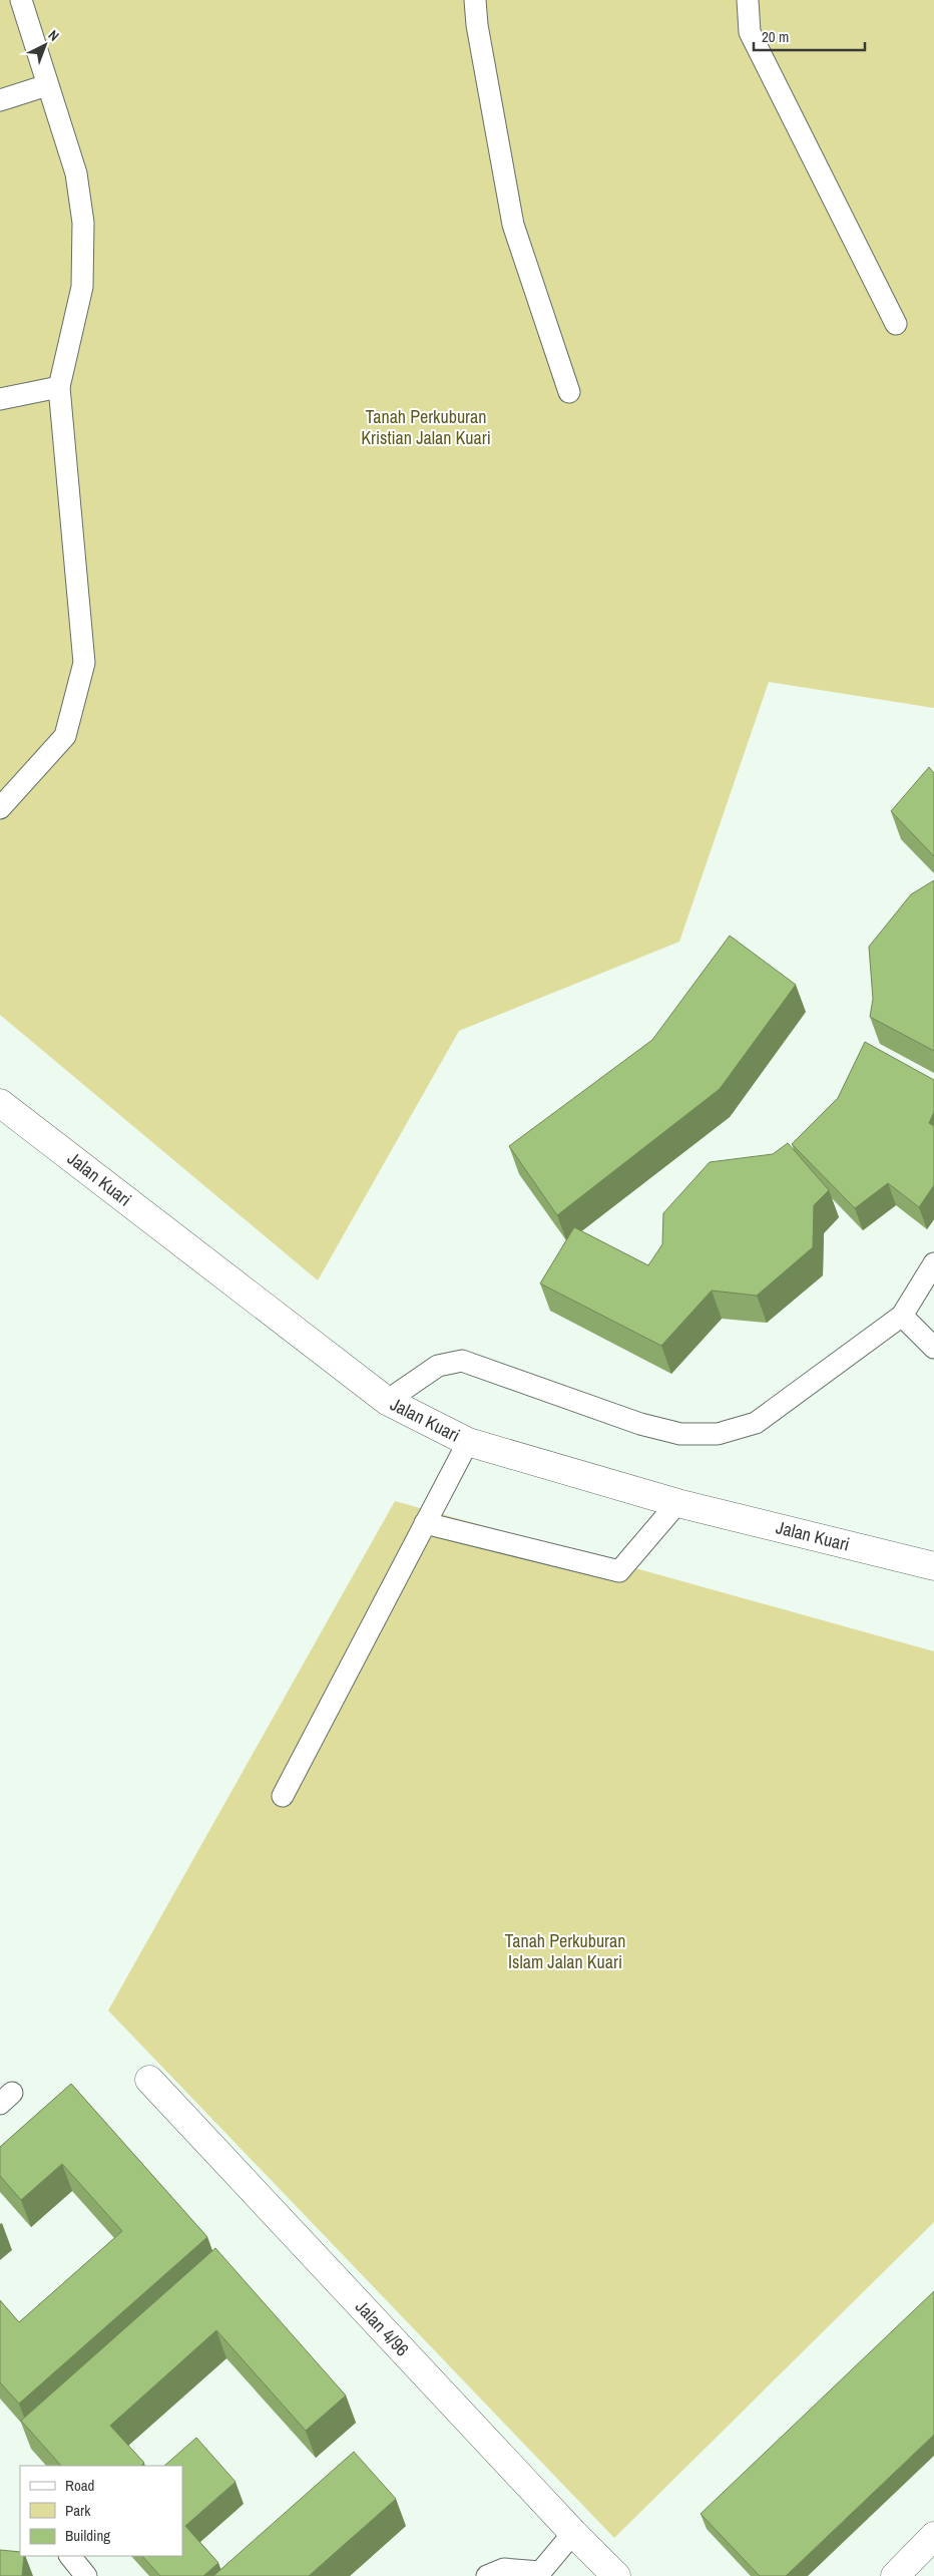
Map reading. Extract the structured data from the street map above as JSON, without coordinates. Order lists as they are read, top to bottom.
{
  "streets": {
    "street": ["Jalan Kuari", "Jalan 4/96"]
  },
  "parks": ["Tanah Perkuburan Kristian Jalan Kuari", "Tanah Perkuburan Islam Jalan Kuari"],
  "legend": ["Road", "Park", "Building"],
  "scale_bar": "20 m",
  "north": "top right"
}
